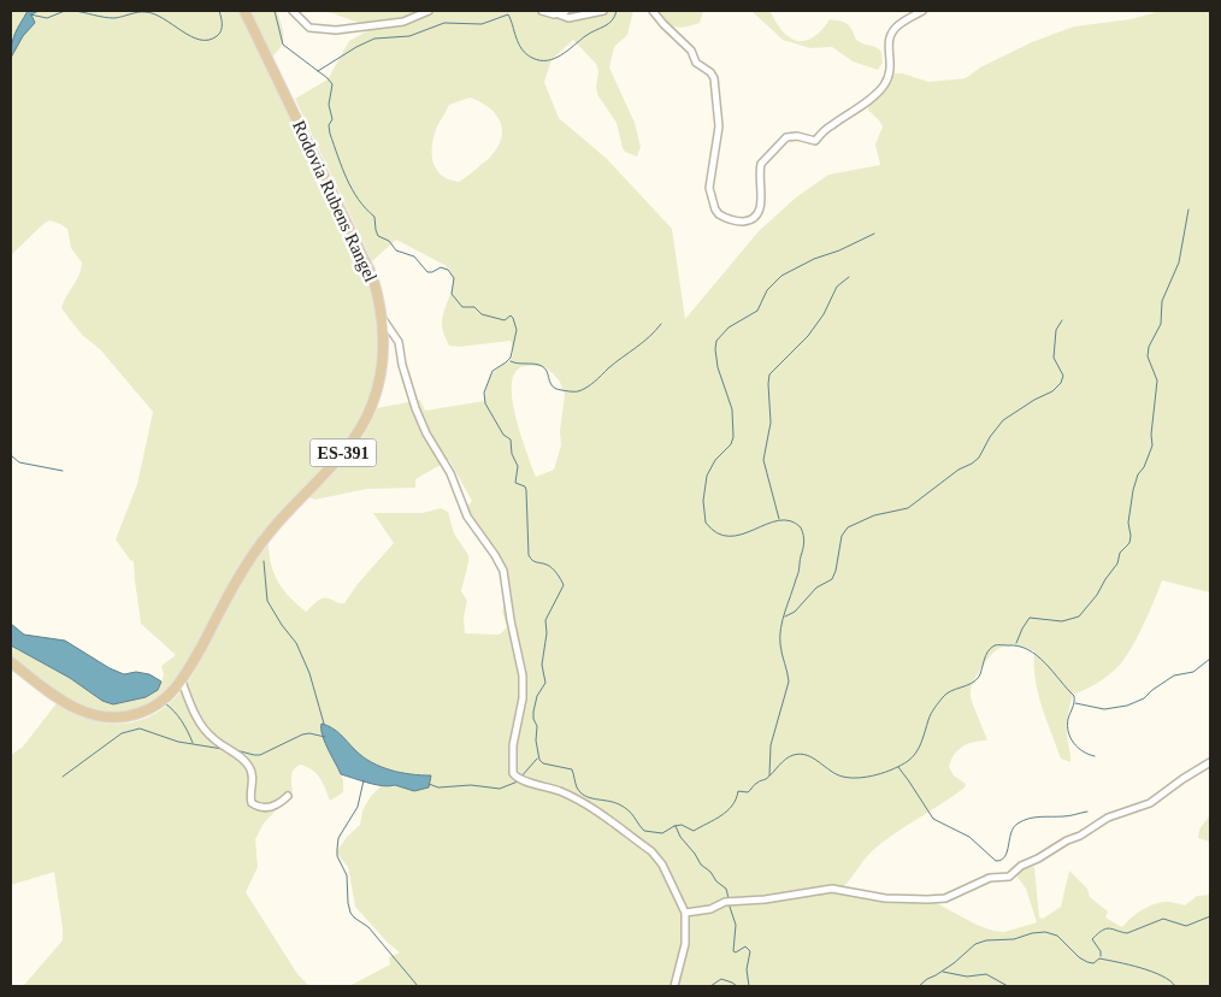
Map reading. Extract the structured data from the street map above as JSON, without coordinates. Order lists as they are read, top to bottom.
{
  "streets": {
    "main road": ["Rodovia Rubens Rangel", "ES-391"]
  }
}
